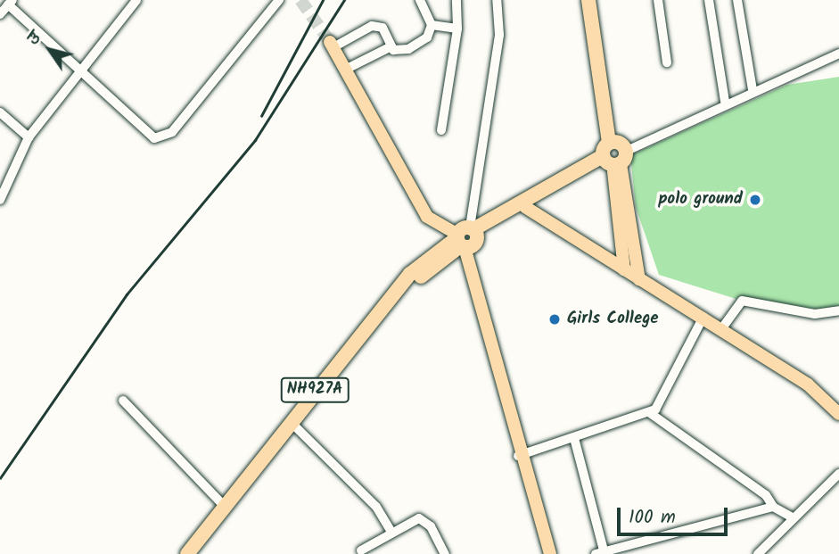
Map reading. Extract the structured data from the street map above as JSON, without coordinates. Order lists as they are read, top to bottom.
{
  "streets": {
    "highway": ["NH927A"]
  },
  "places": ["polo ground", "Girls College"],
  "scale_bar": "100 m",
  "north": "top left"
}
